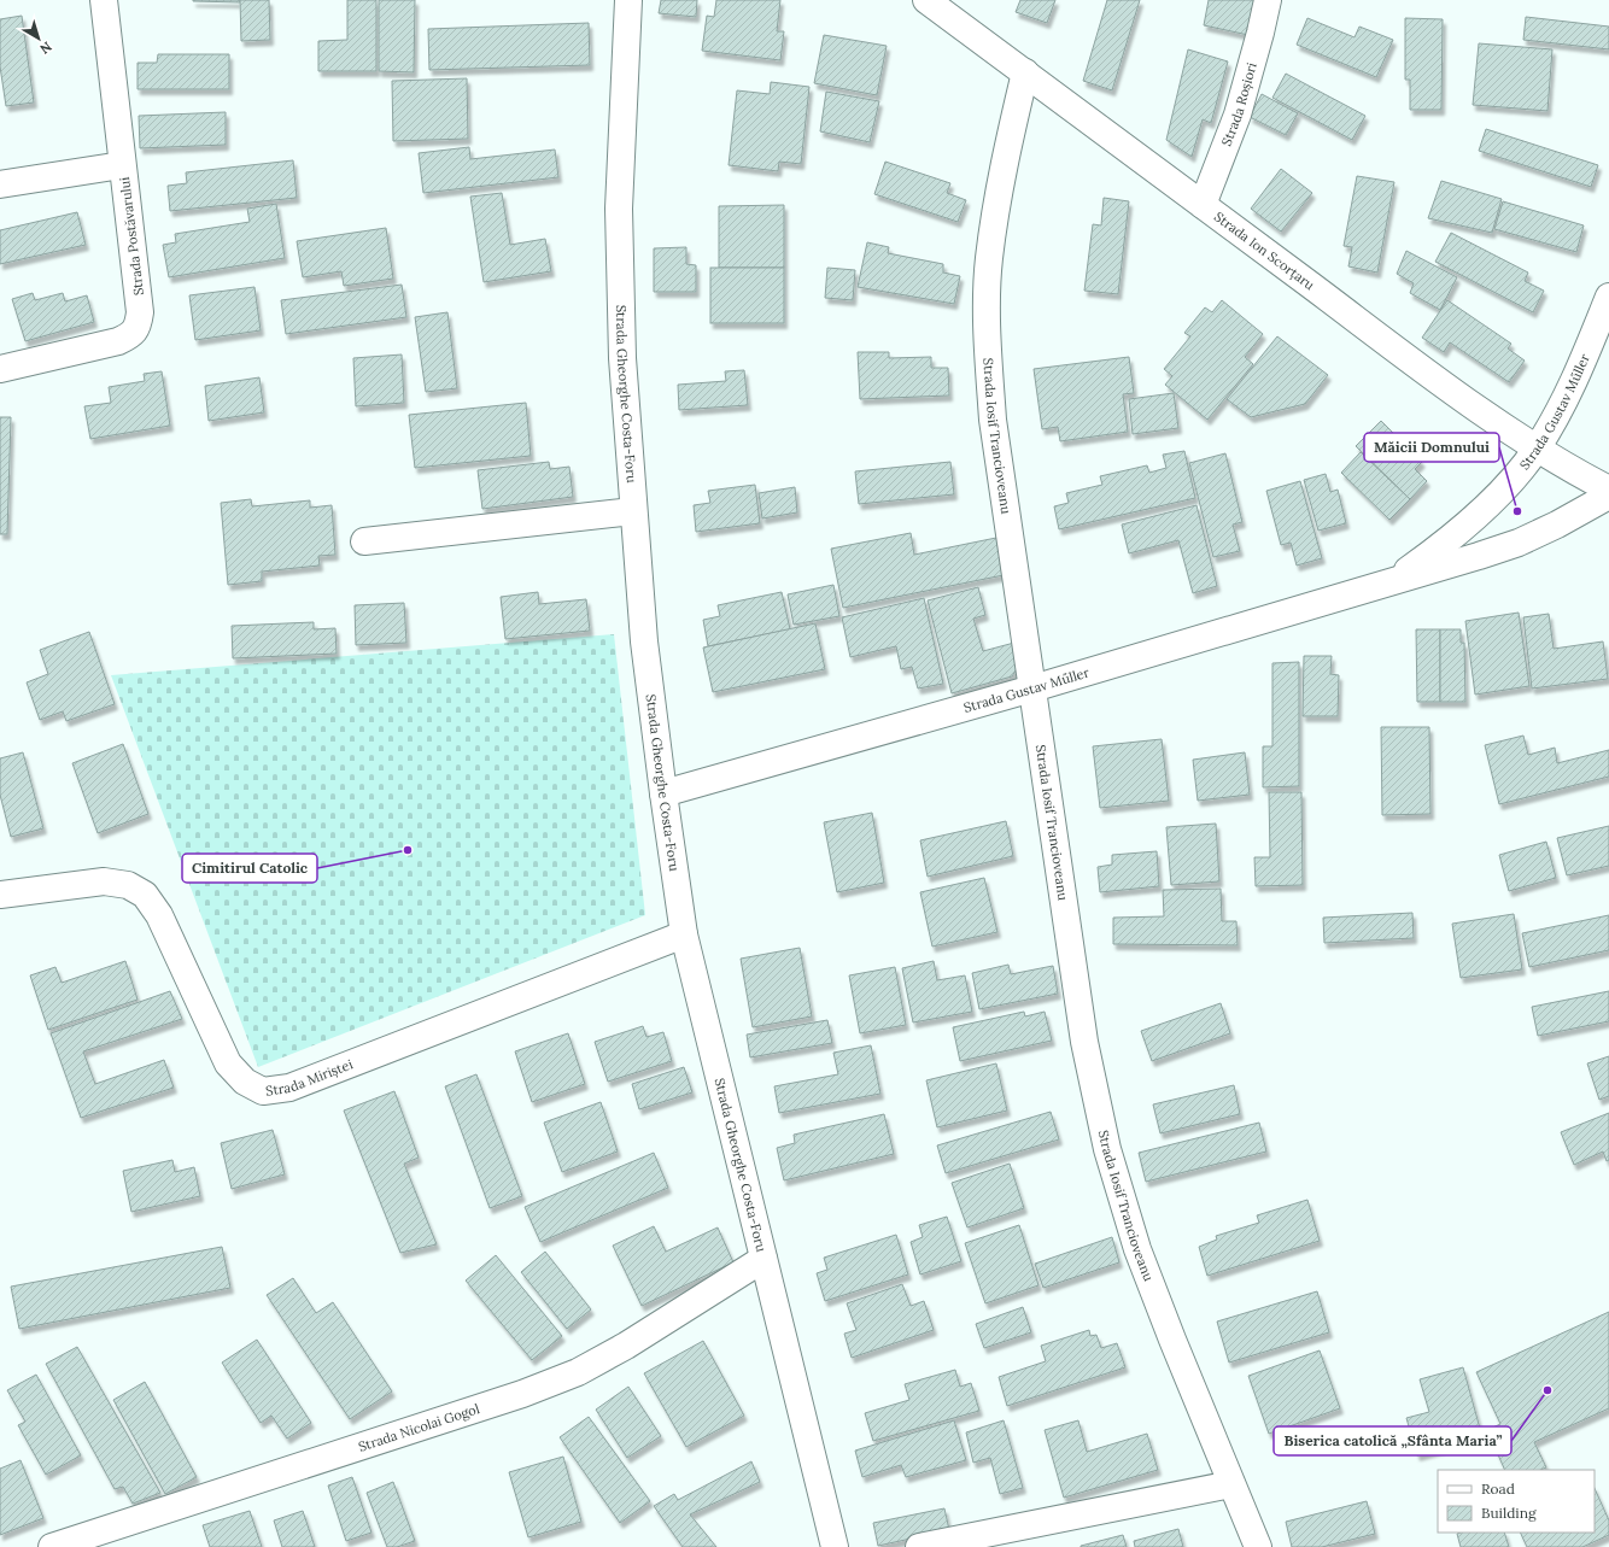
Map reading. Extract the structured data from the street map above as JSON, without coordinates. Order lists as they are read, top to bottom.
{
  "streets": {
    "street": [
      "Strada Roșiori",
      "Strada Postăvarului",
      "Strada Ion Scorțaru",
      "Strada Gheorghe Costa-Foru",
      "Strada Gustav Műller",
      "Strada Iosif Trancioveanu",
      "Strada Miriștei",
      "Strada Nicolai Gogol"
    ]
  },
  "crossings": [
    ["Strada Roșiori", "Strada Ion Scorțaru"],
    ["Strada Ion Scorțaru", "Strada Gustav Műller"],
    ["Strada Ion Scorțaru", "Strada Iosif Trancioveanu"],
    ["Strada Gheorghe Costa-Foru", "Strada Gustav Műller"],
    ["Strada Gheorghe Costa-Foru", "Strada Miriștei"],
    ["Strada Gheorghe Costa-Foru", "Strada Nicolai Gogol"],
    ["Strada Gustav Műller", "Strada Iosif Trancioveanu"]
  ],
  "places": ["Măicii Domnului", "Cimitirul Catolic", "Biserica catolică „Sfânta Maria”"],
  "legend": ["Road", "Building"],
  "north": "bottom right"
}
